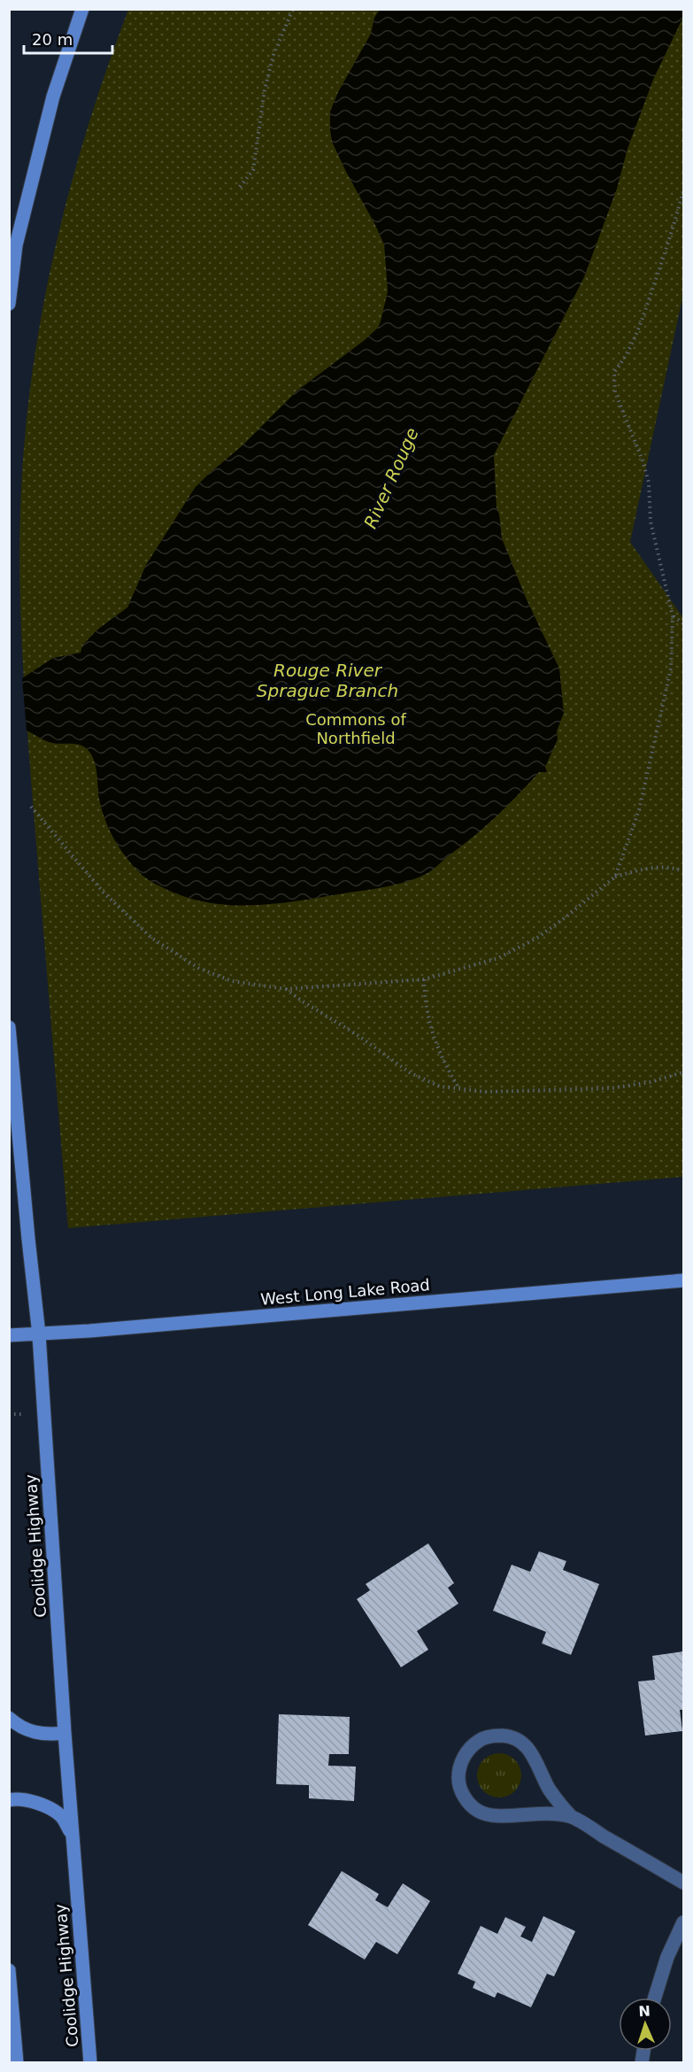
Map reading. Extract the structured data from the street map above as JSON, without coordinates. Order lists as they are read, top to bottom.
{
  "streets": {
    "main road": ["West Long Lake Road", "Coolidge Highway"]
  },
  "crossings": [
    ["West Long Lake Road", "Coolidge Highway"]
  ],
  "water": ["River Rouge", "Rouge River Sprague Branch"],
  "parks": ["Commons of Northfield"],
  "scale_bar": "20 m",
  "north": "top"
}
